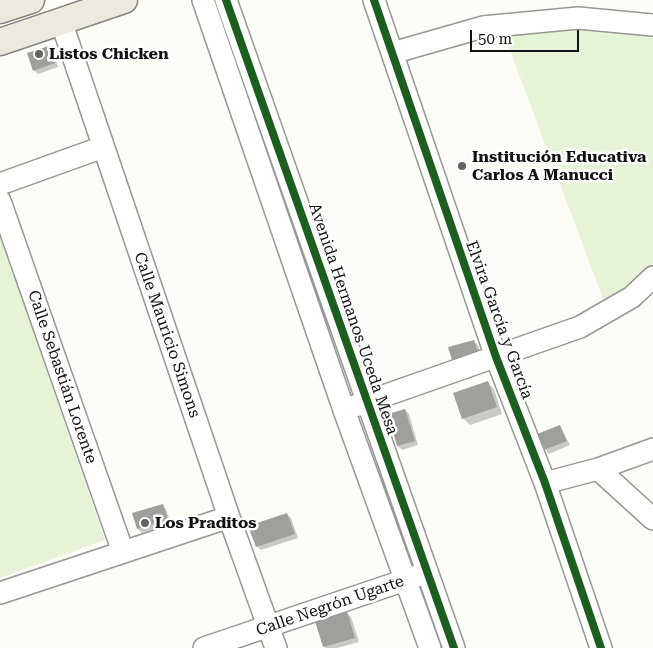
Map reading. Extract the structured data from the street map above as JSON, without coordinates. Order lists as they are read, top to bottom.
{
  "streets": {
    "street": [
      "Avenida Hermanos Uceda Mesa",
      "Elvira García y García",
      "Calle Mauricio Simons",
      "Calle Sebastián Lorente",
      "Calle Negrón Ugarte"
    ]
  },
  "crossings": [
    ["Avenida Hermanos Uceda Mesa", "Calle Negrón Ugarte"],
    ["Calle Mauricio Simons", "Calle Negrón Ugarte"]
  ],
  "places": ["Listos Chicken", "Institución Educativa Carlos A Manucci", "Los Praditos"],
  "scale_bar": "50 m"
}
